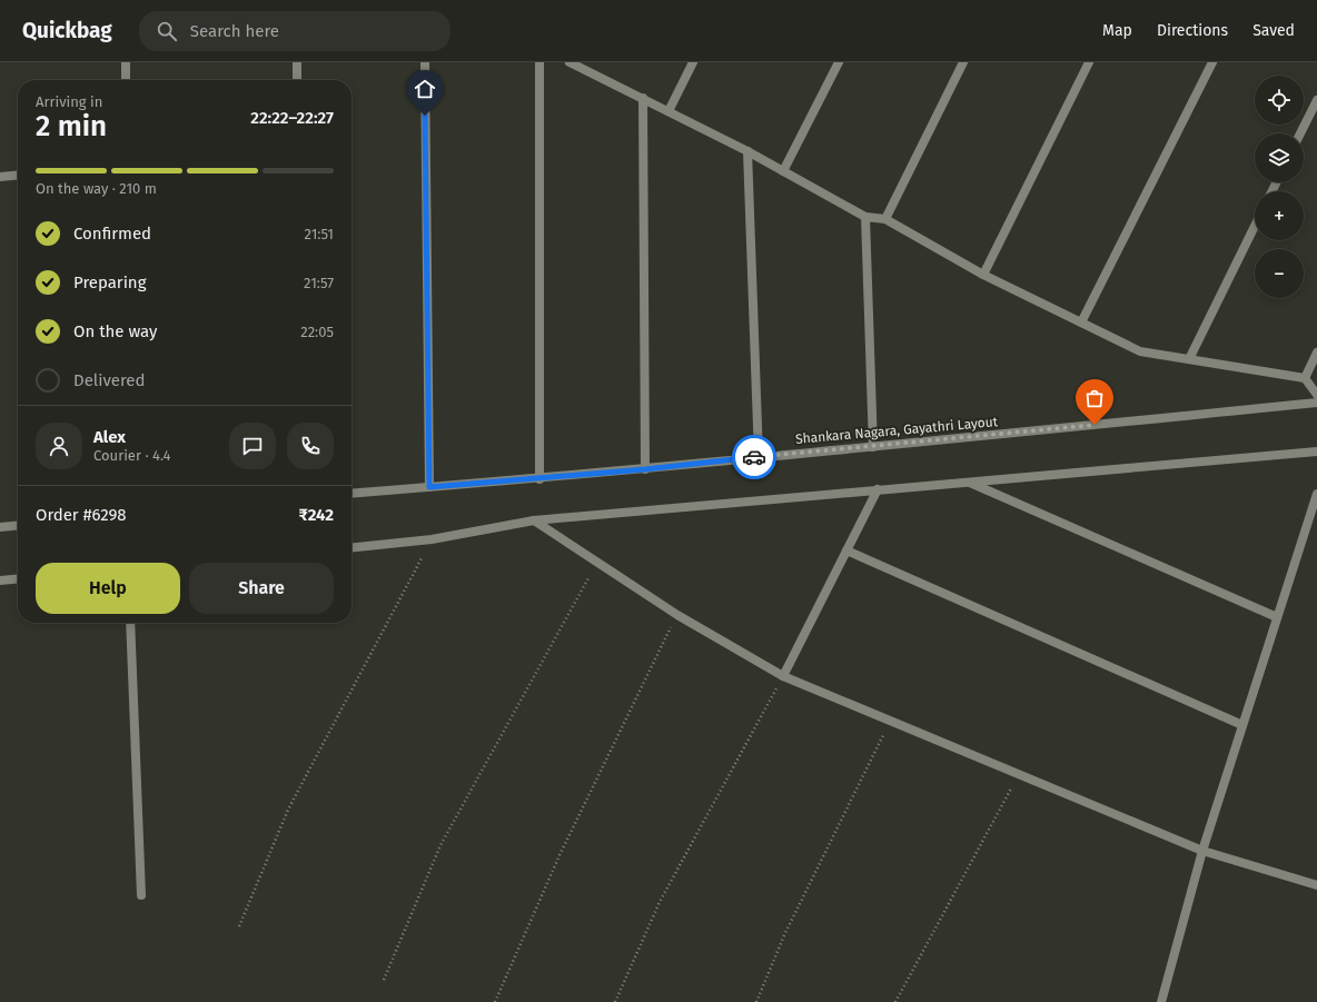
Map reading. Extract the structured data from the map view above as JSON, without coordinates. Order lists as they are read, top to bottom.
{
  "streets": {
    "street": ["Shankara Nagara, Gayathri Layout"]
  },
  "page": {
    "header": "Quickbag",
    "search": "Search here",
    "nav": ["Map", "Directions", "Saved"],
    "map_buttons": ["+", "−"],
    "heading": ["2 min", "Arriving in", "22:22–22:27"],
    "panel": [
      "Alex",
      "Courier · 4.4",
      "Order #6298",
      "₹242"
    ],
    "bar": "On the way · 210 m",
    "list": [
      ["Confirmed", "21:51"],
      ["Preparing", "21:57"],
      ["On the way", "22:05"],
      "Delivered"
    ],
    "buttons": ["Help", "Share"]
  }
}
